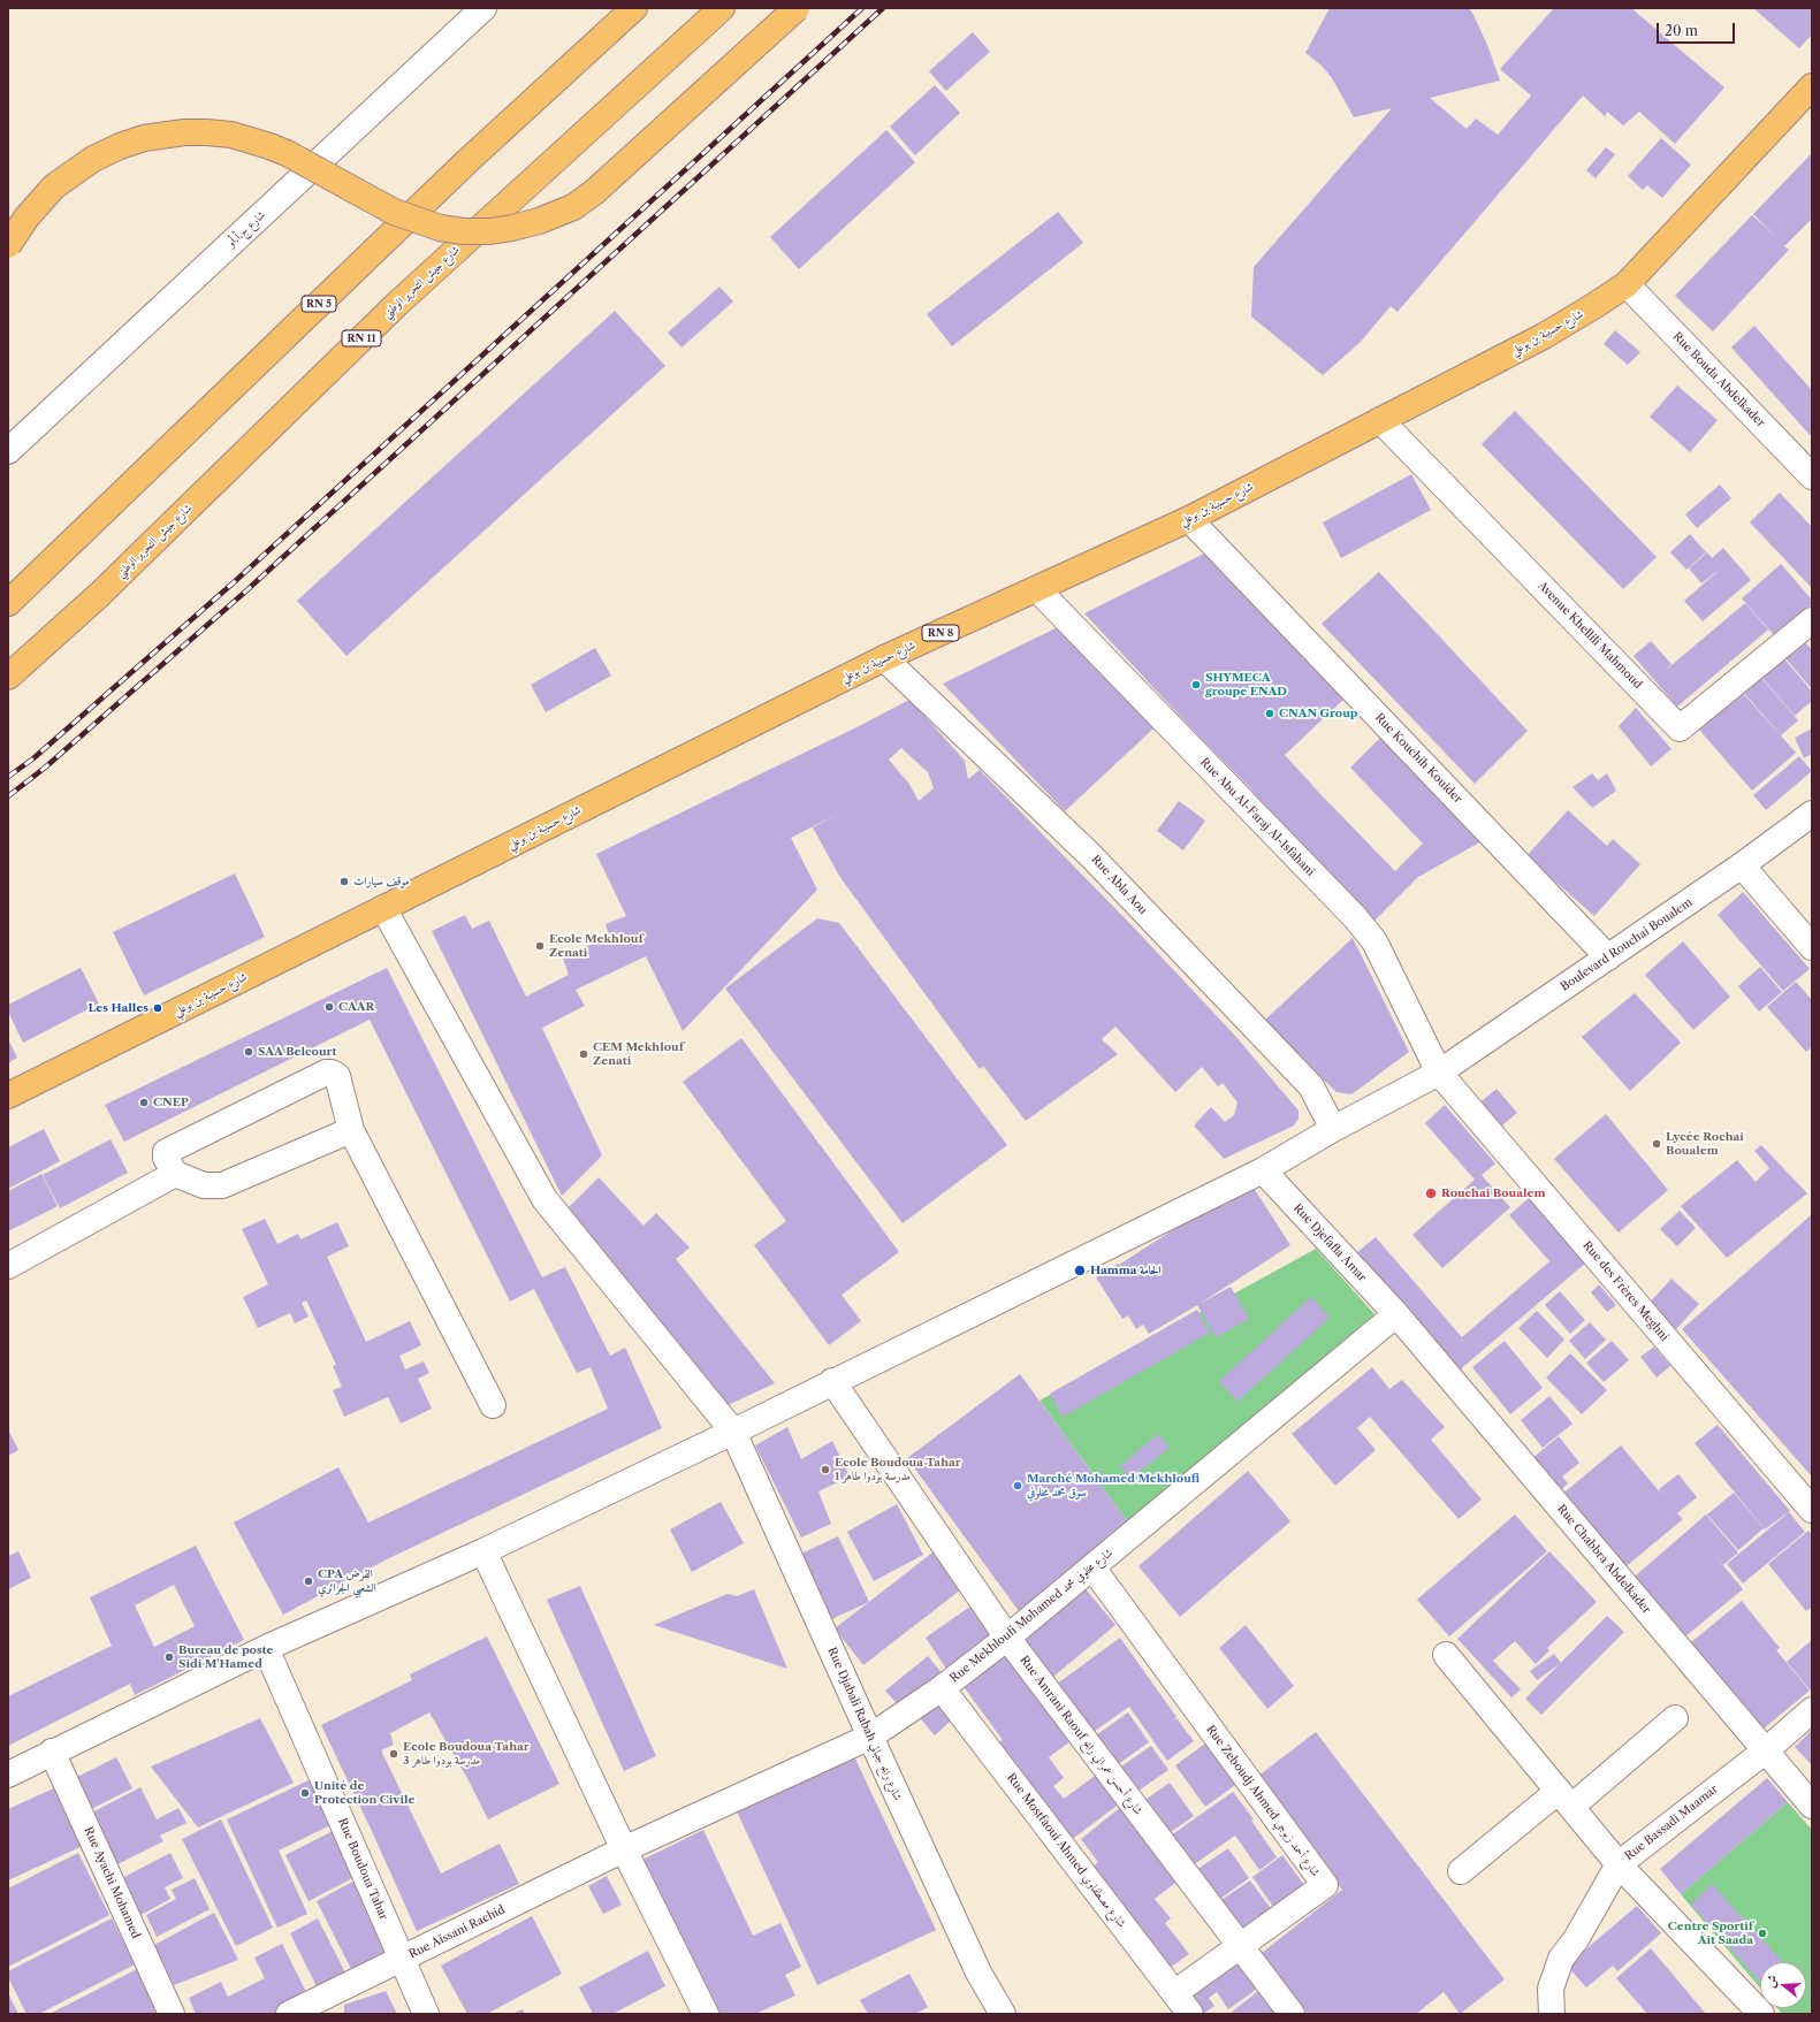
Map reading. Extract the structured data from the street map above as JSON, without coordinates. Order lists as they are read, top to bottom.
{
  "streets": {
    "main road": [
      "شارع جيش التحرير الوطني",
      "RN 5",
      "شارع حسيبة بن بوعلي",
      "RN 11",
      "RN 8"
    ],
    "street": [
      "شارع ج.أ.أو",
      "Rue Bouda Abdelkader",
      "Avenue Khellili Mahmoud",
      "Rue Kouchih Kouider",
      "Rue Abu Al-Faraj Al-Isfahani",
      "Rue Abla Aou",
      "Boulevard Rouchai Boualem",
      "Rue Djefafla Amar",
      "Rue des Frères Meghni",
      "Rue Chabbra Abdelkader",
      "Rue Mekhloufi Mohamed شارع مخلوفي محمد",
      "Rue Djabali Rabah شارع رابح جبالي",
      "Rue Amrani Raouf شارع أحسن عمراني رابح",
      "Rue Zeboudj Ahmed شارع أحمد زبوجي",
      "Rue Bassadi Maamar",
      "Rue Mostfaoui Ahmed شارع مصطفاوي",
      "Rue Boudoua Tahar",
      "Rue Ayachi Mohamed",
      "Rue Aïssani Rachid"
    ]
  },
  "crossings": [
    ["شارع حسيبة بن بوعلي", "Rue Bouda Abdelkader"],
    ["شارع حسيبة بن بوعلي", "Avenue Khellili Mahmoud"],
    ["شارع حسيبة بن بوعلي", "Rue Kouchih Kouider"],
    ["شارع حسيبة بن بوعلي", "Rue Abu Al-Faraj Al-Isfahani"],
    ["شارع حسيبة بن بوعلي", "Rue Abla Aou"],
    ["شارع حسيبة بن بوعلي", "Rue Djabali Rabah شارع رابح جبالي"],
    ["Rue Kouchih Kouider", "Boulevard Rouchai Boualem"],
    ["Rue Abu Al-Faraj Al-Isfahani", "Boulevard Rouchai Boualem"],
    ["Rue Abu Al-Faraj Al-Isfahani", "Rue des Frères Meghni"],
    ["Rue Abla Aou", "Boulevard Rouchai Boualem"],
    ["Boulevard Rouchai Boualem", "Rue Djefafla Amar"],
    ["Boulevard Rouchai Boualem", "Rue des Frères Meghni"],
    ["Boulevard Rouchai Boualem", "Rue Djabali Rabah شارع رابح جبالي"],
    ["Boulevard Rouchai Boualem", "Rue Amrani Raouf شارع أحسن عمراني رابح"],
    ["Boulevard Rouchai Boualem", "Rue Boudoua Tahar"],
    ["Boulevard Rouchai Boualem", "Rue Ayachi Mohamed"],
    ["Rue Djefafla Amar", "Rue Chabbra Abdelkader"],
    ["Rue Djefafla Amar", "Rue Mekhloufi Mohamed شارع مخلوفي محمد"],
    ["Rue Chabbra Abdelkader", "Rue Mekhloufi Mohamed شارع مخلوفي محمد"],
    ["Rue Chabbra Abdelkader", "Rue Bassadi Maamar"],
    ["Rue Mekhloufi Mohamed شارع مخلوفي محمد", "Rue Djabali Rabah شارع رابح جبالي"],
    ["Rue Mekhloufi Mohamed شارع مخلوفي محمد", "Rue Amrani Raouf شارع أحسن عمراني رابح"],
    ["Rue Mekhloufi Mohamed شارع مخلوفي محمد", "Rue Zeboudj Ahmed شارع أحمد زبوجي"],
    ["Rue Mekhloufi Mohamed شارع مخلوفي محمد", "Rue Mostfaoui Ahmed شارع مصطفاوي"],
    ["Rue Mekhloufi Mohamed شارع مخلوفي محمد", "Rue Aïssani Rachid"],
    ["Rue Amrani Raouf شارع أحسن عمراني رابح", "Rue Zeboudj Ahmed شارع أحمد زبوجي"],
    ["Rue Zeboudj Ahmed شارع أحمد زبوجي", "Rue Mostfaoui Ahmed شارع مصطفاوي"],
    ["Rue Boudoua Tahar", "Rue Aïssani Rachid"]
  ],
  "places": [
    "SHYMECA groupe ENAD",
    "CNAN Group",
    "موقف سيارات",
    "Ecole Mekhlouf Zenati",
    "CAAR",
    "Les Halles",
    "SAA Belcourt",
    "CEM Mekhlouf Zenati",
    "CNEP",
    "Lycée Rochai Boualem",
    "Rouchai Boualem",
    "Hamma الحامة",
    "Ecole Boudoua Tahar 1 مدرسة بودوا طاهر",
    "Marché Mohamed Mekhloufi سوق محمد مخلوفي",
    "CPA القرض الشعبي الجزائري",
    "Bureau de poste Sidi M'Hamed",
    "Ecole Boudoua Tahar 3 مدرسة بودوا طاهر",
    "Unité de Protection Civile",
    "Centre Sportif Ait Saada"
  ],
  "scale_bar": "20 m",
  "north": "left"
}
